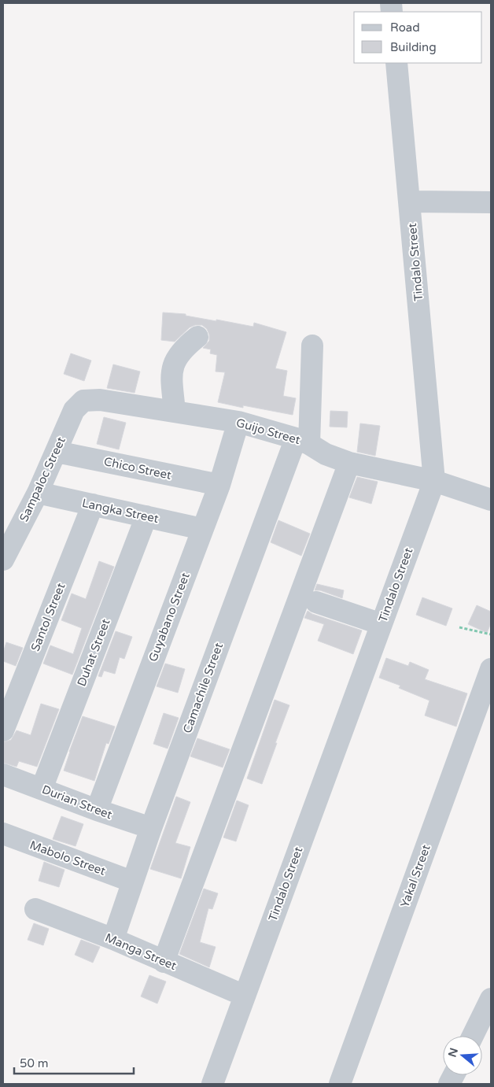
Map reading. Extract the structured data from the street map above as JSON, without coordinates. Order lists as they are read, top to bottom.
{
  "streets": {
    "street": [
      "Tindalo Street",
      "Guijo Street",
      "Chico Street",
      "Sampaloc Street",
      "Langka Street",
      "Santol Street",
      "Guyabano Street",
      "Duhat Street",
      "Camachile Street",
      "Durian Street",
      "Mabolo Street",
      "Yakal Street",
      "Manga Street"
    ]
  },
  "crossings": [
    ["Tindalo Street", "Guijo Street"],
    ["Tindalo Street", "Manga Street"],
    ["Guijo Street", "Sampaloc Street"],
    ["Guijo Street", "Guyabano Street"],
    ["Guijo Street", "Camachile Street"],
    ["Chico Street", "Sampaloc Street"],
    ["Chico Street", "Guyabano Street"],
    ["Sampaloc Street", "Langka Street"],
    ["Langka Street", "Santol Street"],
    ["Langka Street", "Guyabano Street"],
    ["Langka Street", "Duhat Street"],
    ["Guyabano Street", "Durian Street"],
    ["Duhat Street", "Durian Street"],
    ["Camachile Street", "Durian Street"],
    ["Camachile Street", "Mabolo Street"],
    ["Camachile Street", "Manga Street"]
  ],
  "legend": ["Road", "Building"],
  "scale_bar": "50 m",
  "north": "left"
}
